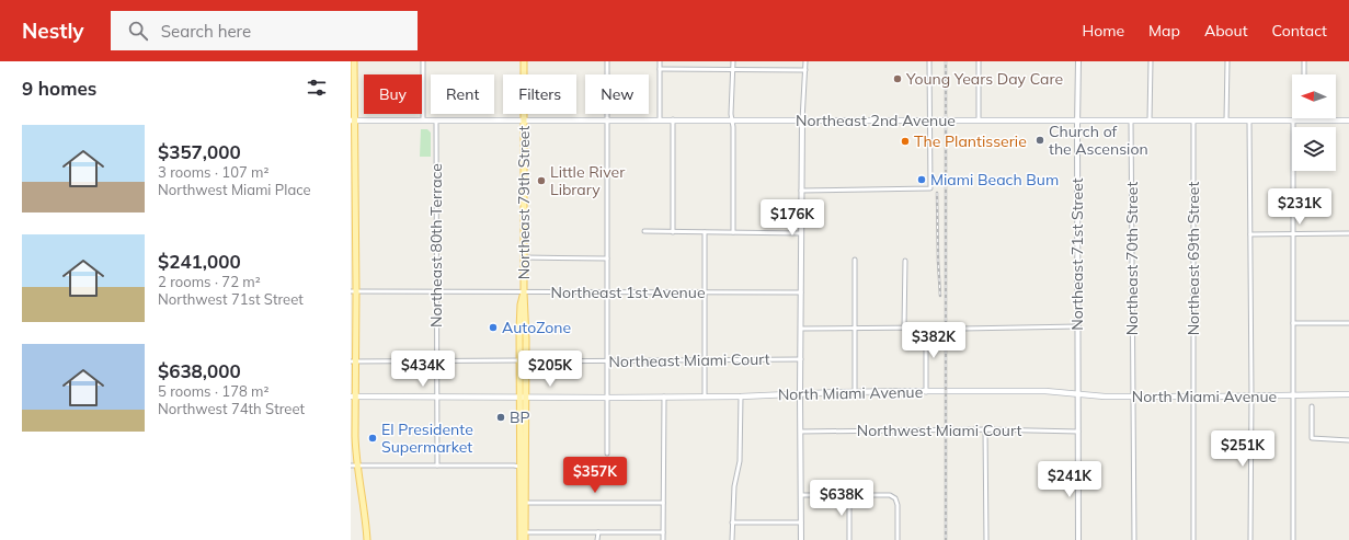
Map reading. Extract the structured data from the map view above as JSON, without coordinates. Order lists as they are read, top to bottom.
{
  "streets": {
    "main road": ["Northeast 2nd Avenue", "Northeast 79th Street", "North Miami Avenue"],
    "street": [
      "Northeast 80th Terrace",
      "Northeast 71st Street",
      "Northeast 70th Street",
      "Northeast 69th Street",
      "Northeast 1st Avenue",
      "Northeast Miami Court",
      "Northwest Miami Court"
    ]
  },
  "crossings": [
    ["Northeast 2nd Avenue", "Northeast 79th Street"],
    ["Northeast 2nd Avenue", "Northeast 80th Terrace"],
    ["Northeast 2nd Avenue", "Northeast 71st Street"],
    ["Northeast 2nd Avenue", "Northeast 70th Street"],
    ["Northeast 2nd Avenue", "Northeast 69th Street"],
    ["Northeast 79th Street", "Northeast 1st Avenue"],
    ["Northeast 79th Street", "Northeast Miami Court"],
    ["Northeast 79th Street", "North Miami Avenue"],
    ["Northeast 80th Terrace", "Northeast 1st Avenue"],
    ["Northeast 80th Terrace", "North Miami Avenue"],
    ["Northeast 71st Street", "North Miami Avenue"],
    ["Northeast 71st Street", "Northwest Miami Court"],
    ["Northeast 70th Street", "North Miami Avenue"],
    ["Northeast 69th Street", "North Miami Avenue"]
  ],
  "places": [
    "Young Years Day Care",
    "Church of the Ascension",
    "The Plantisserie",
    "Miami Beach Bum",
    "Little River Library",
    "AutoZone",
    "BP",
    "El Presidente Supermarket"
  ],
  "north": "left",
  "page": {
    "header": "Nestly",
    "search": "Search here",
    "nav": [
      "Home",
      "Map",
      "About",
      "Contact"
    ],
    "heading": "9 homes",
    "chip": [
      "Buy",
      "Rent",
      "Filters",
      "New"
    ],
    "list": [
      {
        "name": "$357,000",
        "note": "3 rooms · 107 m² · Northwest Miami Place"
      },
      {
        "name": "$241,000",
        "note": "2 rooms · 72 m² · Northwest 71st Street"
      },
      {
        "name": "$638,000",
        "note": "5 rooms · 178 m² · Northwest 74th Street"
      }
    ],
    "price": [
      "$231K",
      "$176K",
      "$382K",
      "$434K",
      "$205K",
      "$251K",
      "$357K",
      "$241K",
      "$638K"
    ]
  }
}
